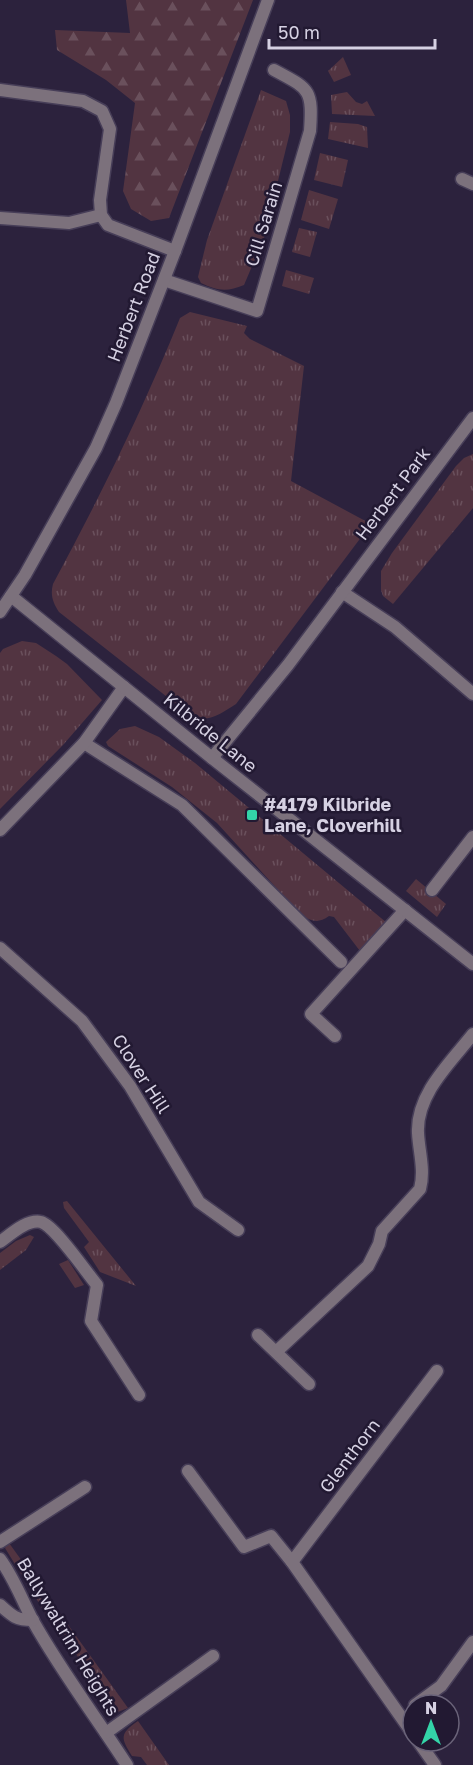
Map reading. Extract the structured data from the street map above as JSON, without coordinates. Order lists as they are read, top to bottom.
{
  "streets": {
    "street": [
      "Cill Sarain",
      "Herbert Road",
      "Herbert Park",
      "Kilbride Lane",
      "Clover Hill",
      "Glenthorn",
      "Ballywaltrim Heights"
    ]
  },
  "crossings": [
    ["Cill Sarain", "Herbert Road"],
    ["Herbert Road", "Kilbride Lane"],
    ["Herbert Park", "Kilbride Lane"]
  ],
  "places": {
    "transit": ["#4179 Kilbride Lane, Cloverhill"]
  },
  "scale_bar": "50 m",
  "north": "top"
}
